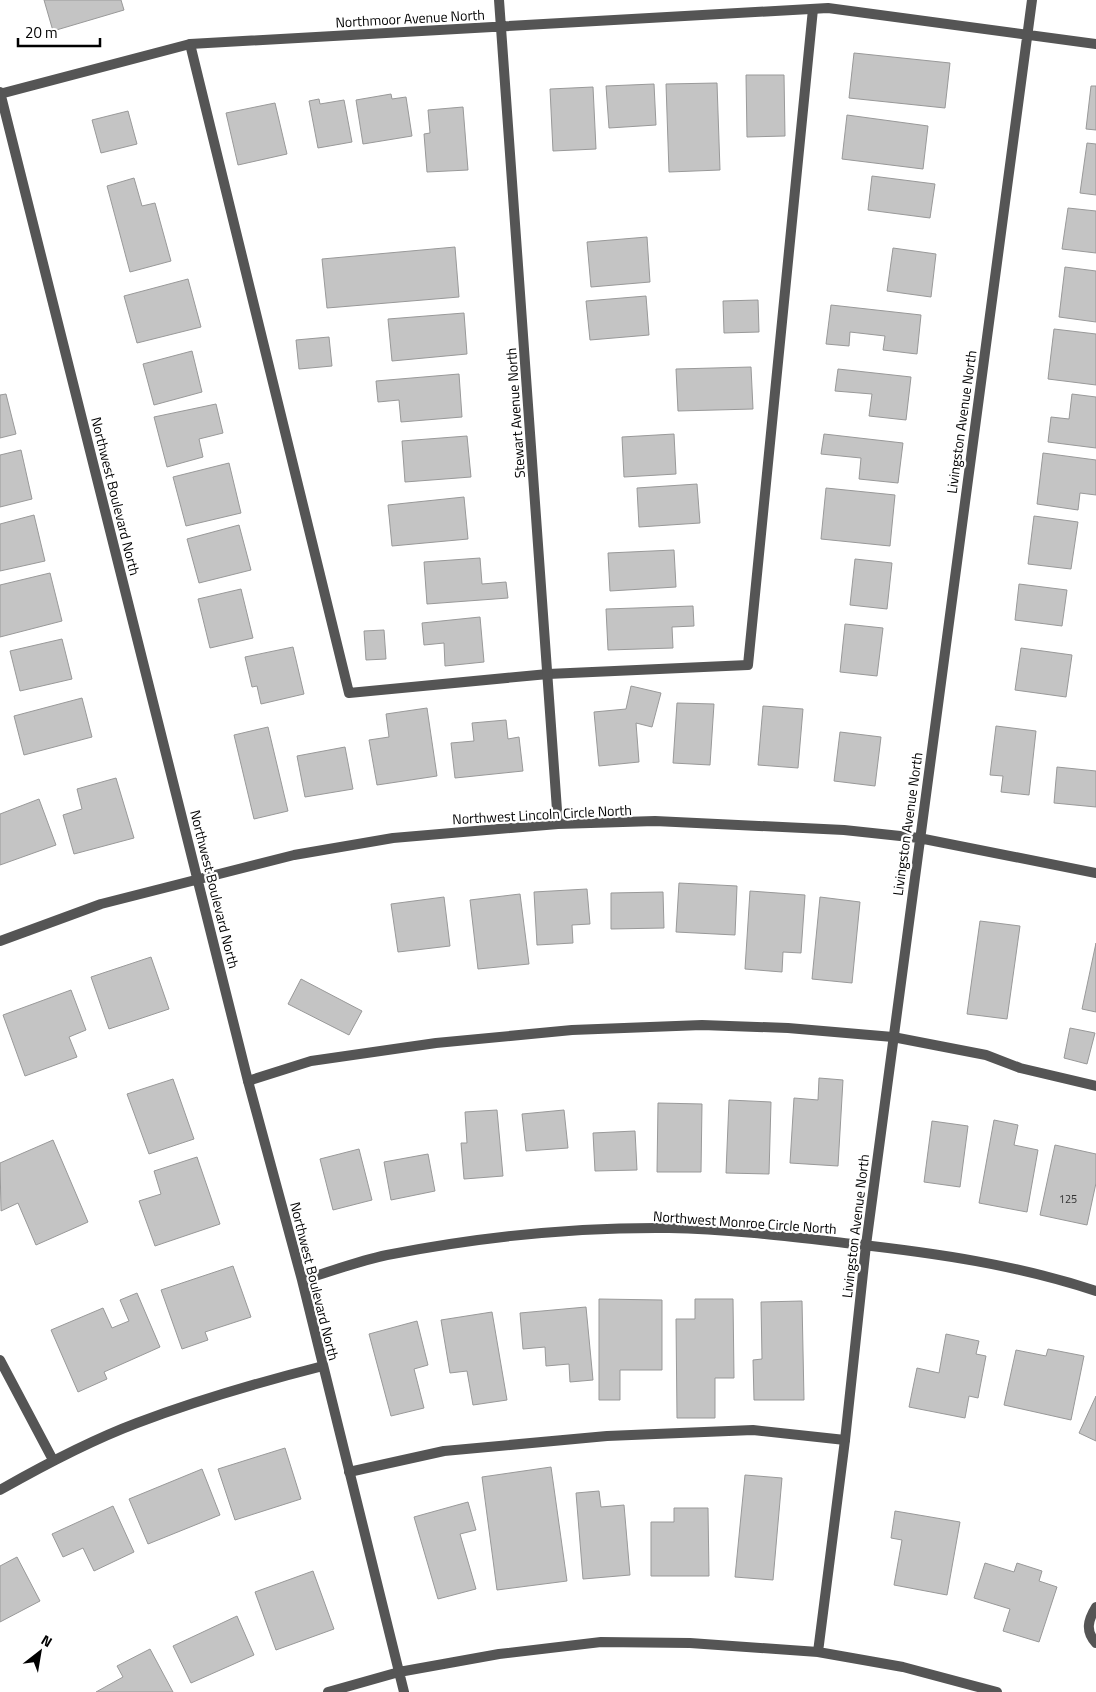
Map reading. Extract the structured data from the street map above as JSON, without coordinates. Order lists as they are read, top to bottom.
{
  "streets": {
    "street": [
      "Northmoor Avenue North",
      "Stewart Avenue North",
      "Livingston Avenue North",
      "Northwest Boulevard North",
      "Northwest Lincoln Circle North",
      "Northwest Monroe Circle North"
    ]
  },
  "crossings": [
    ["Northmoor Avenue North", "Stewart Avenue North"],
    ["Northmoor Avenue North", "Livingston Avenue North"],
    ["Northmoor Avenue North", "Northwest Boulevard North"],
    ["Stewart Avenue North", "Northwest Lincoln Circle North"],
    ["Livingston Avenue North", "Northwest Lincoln Circle North"],
    ["Livingston Avenue North", "Northwest Monroe Circle North"],
    ["Northwest Boulevard North", "Northwest Lincoln Circle North"],
    ["Northwest Boulevard North", "Northwest Monroe Circle North"]
  ],
  "house_numbers": ["125"],
  "scale_bar": "20 m",
  "north": "top right"
}
